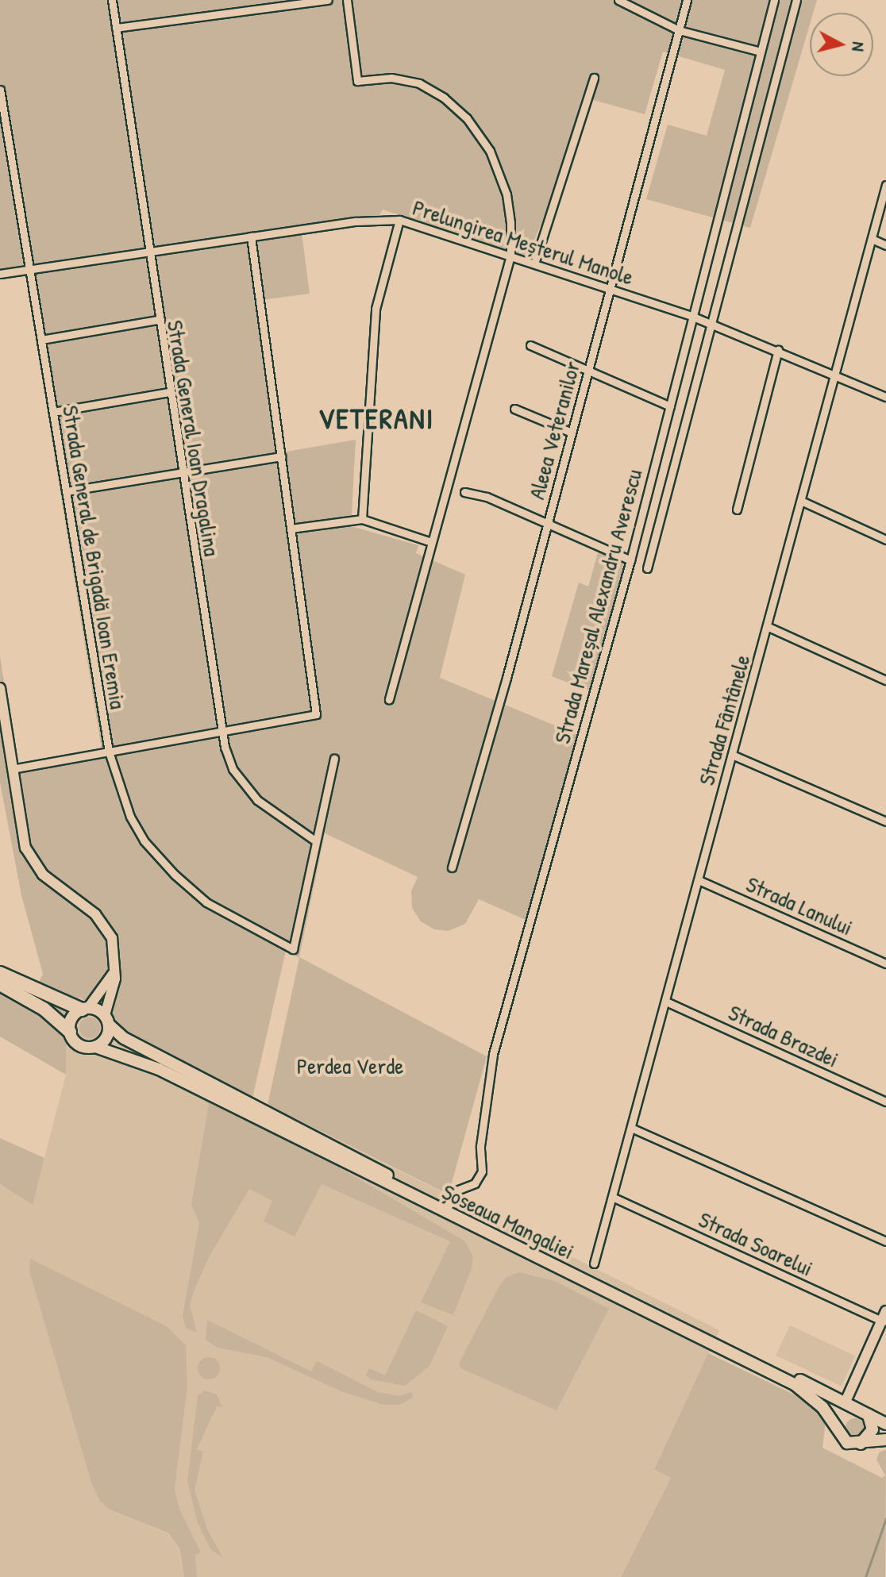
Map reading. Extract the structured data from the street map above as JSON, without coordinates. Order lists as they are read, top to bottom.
{
  "streets": {
    "main road": ["Șoseaua Mangaliei"],
    "street": [
      "Prelungirea Meșterul Manole",
      "Aleea Veteranilor",
      "Strada General Ioan Dragalina",
      "Strada General de Brigadă Ioan Eremia",
      "Strada Mareșal Alexandru Averescu",
      "Strada Fântânele",
      "Strada Lanului",
      "Strada Brazdei",
      "Strada Soarelui"
    ]
  },
  "crossings": [
    ["Prelungirea Meșterul Manole", "Aleea Veteranilor"],
    ["Prelungirea Meșterul Manole", "Strada General Ioan Dragalina"],
    ["Prelungirea Meșterul Manole", "Strada General de Brigadă Ioan Eremia"],
    ["Prelungirea Meșterul Manole", "Strada Mareșal Alexandru Averescu"],
    ["Prelungirea Meșterul Manole", "Strada Fântânele"],
    ["Strada General Ioan Dragalina", "Strada General de Brigadă Ioan Eremia"],
    ["Strada Mareșal Alexandru Averescu", "Șoseaua Mangaliei"],
    ["Strada Fântânele", "Strada Lanului"],
    ["Strada Fântânele", "Strada Brazdei"],
    ["Strada Fântânele", "Strada Soarelui"]
  ],
  "districts": ["VETERANI"],
  "parks": ["Perdea Verde"],
  "north": "right"
}
